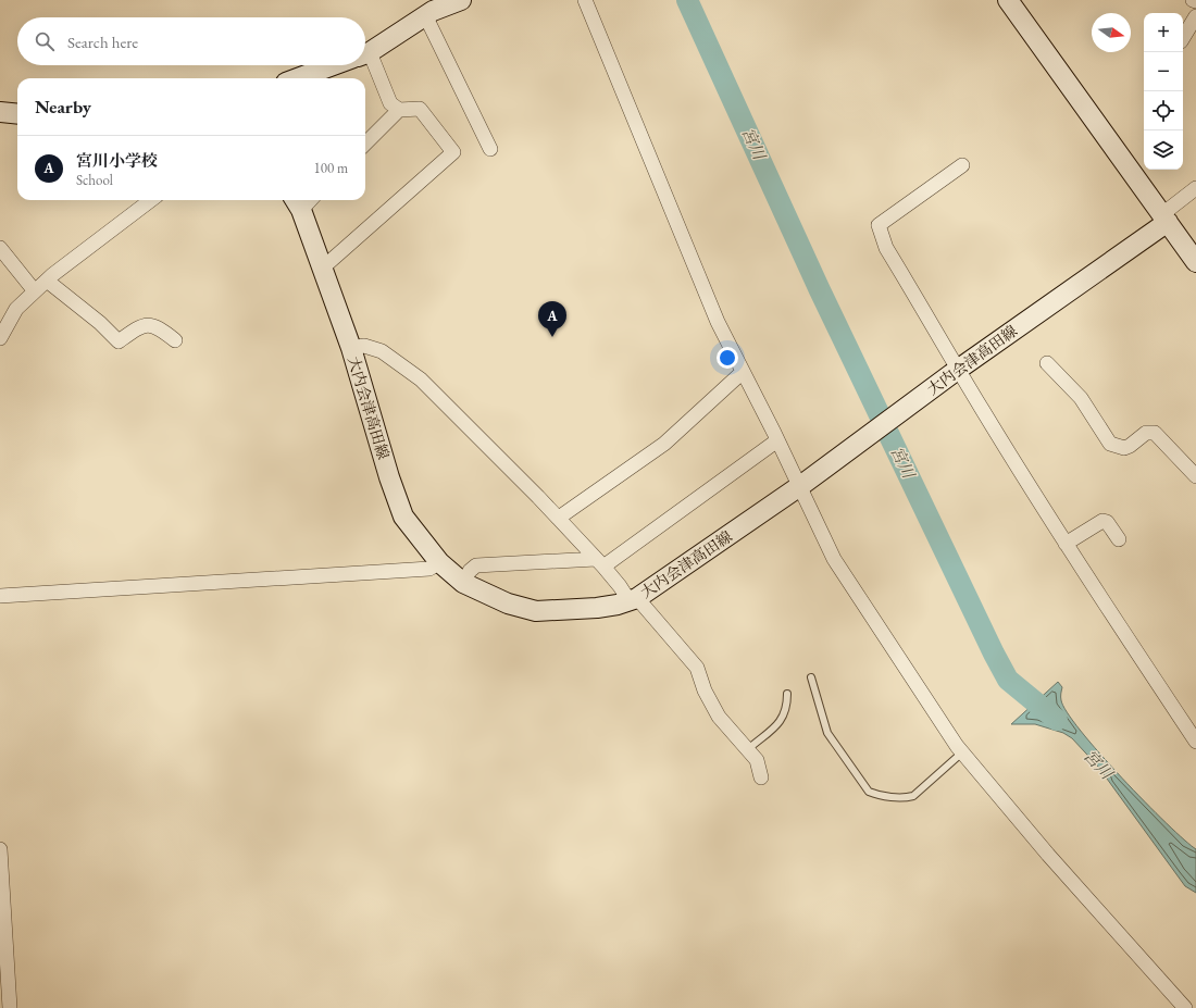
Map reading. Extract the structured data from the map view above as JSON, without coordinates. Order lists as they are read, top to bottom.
{
  "streets": {
    "main road": ["大内会津高田線"]
  },
  "water": ["宮川"],
  "north": "right",
  "page": {
    "map_buttons": ["+", "−"],
    "search": "Search here",
    "heading": "Nearby",
    "list": [
      {
        "mark": "A",
        "name": "宮川小学校",
        "note": "School",
        "value": "100 m"
      }
    ],
    "pins": "A"
  }
}
